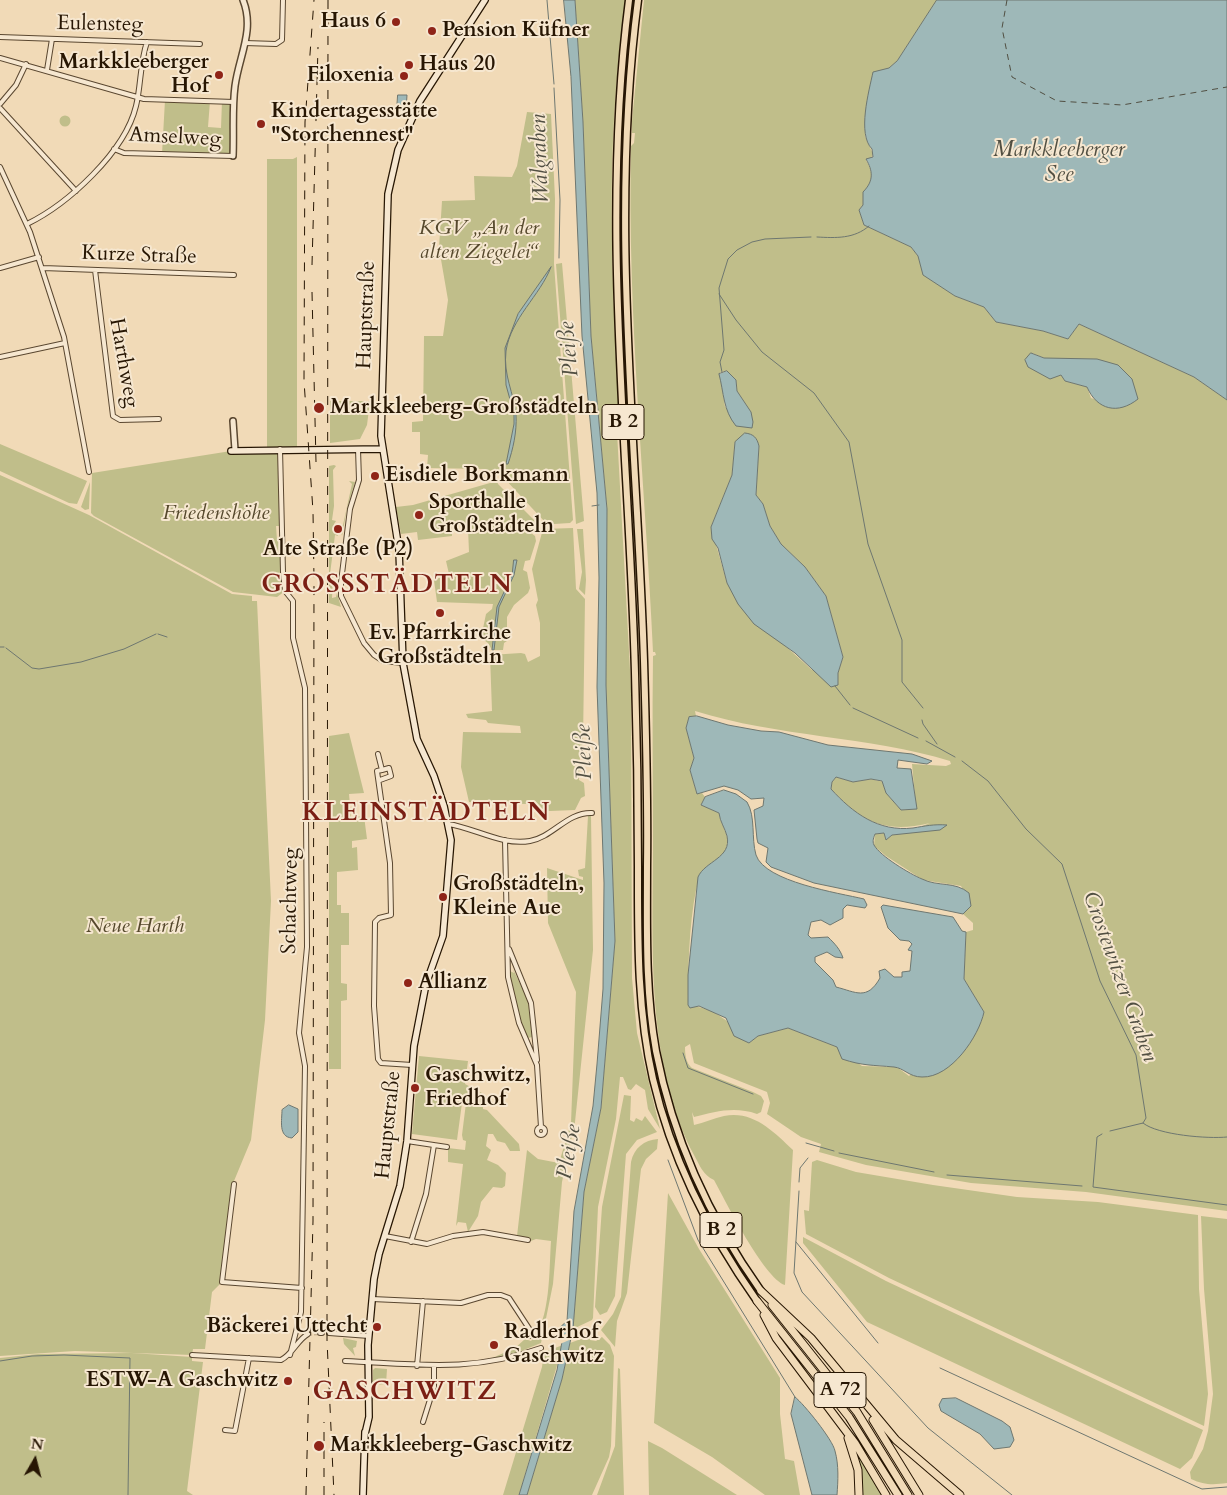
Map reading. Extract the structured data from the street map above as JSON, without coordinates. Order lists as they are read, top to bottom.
{
  "streets": {
    "highway": ["B 2", "A 72"],
    "main road": ["Hauptstraße"],
    "street": [
      "Eulensteg",
      "Amselweg",
      "Kurze Straße",
      "Harthweg",
      "Schachtweg"
    ]
  },
  "crossings": [
    ["Kurze Straße", "Harthweg"],
    ["B 2", "A 72"]
  ],
  "districts": ["GROSSSTÄDTELN", "KLEINSTÄDTELN", "GASCHWITZ"],
  "water": [
    "Markkleeberger See",
    "Walgraben",
    "Pleiße",
    "Crostewitzer Graben"
  ],
  "parks": ["KGV „An der alten Ziegelei“", "Friedenshöhe", "Neue Harth"],
  "places": [
    "Haus 6",
    "Pension Küfner",
    "Haus 20",
    "Markkleeberger Hof",
    "Filoxenia",
    "Kindertagesstätte \"Storchennest\"",
    "Markkleeberg-Großstädteln",
    "Eisdiele Borkmann",
    "Sporthalle Großstädteln",
    "Alte Straße (P2)",
    "Ev. Pfarrkirche Großstädteln",
    "Großstädteln, Kleine Aue",
    "Allianz",
    "Gaschwitz, Friedhof",
    "Bäckerei Uttecht",
    "Radlerhof Gaschwitz",
    "ESTW-A Gaschwitz",
    "Markkleeberg-Gaschwitz"
  ],
  "north": "top"
}
